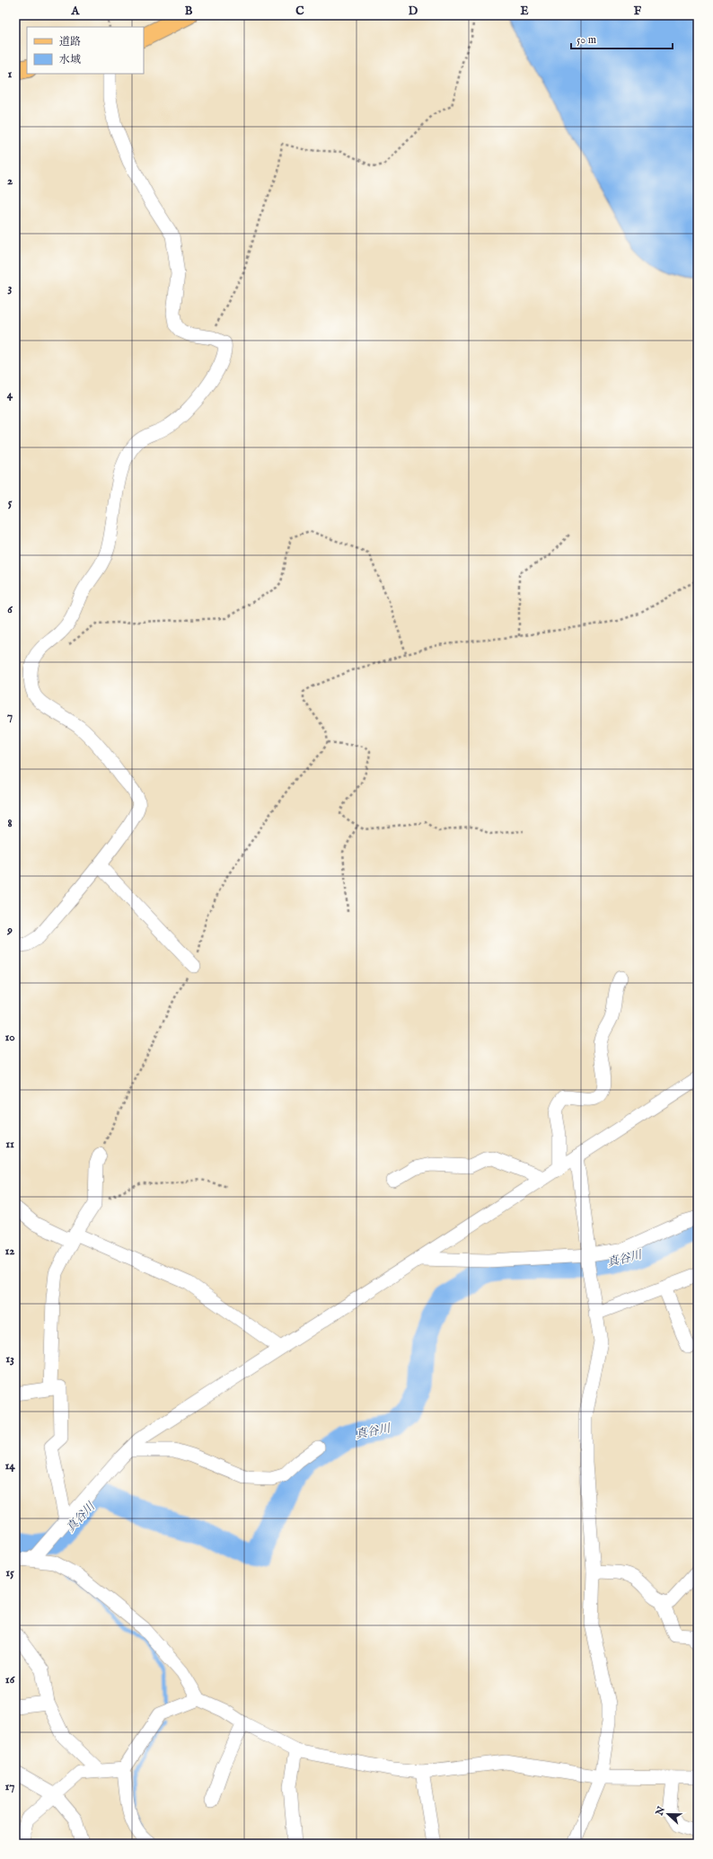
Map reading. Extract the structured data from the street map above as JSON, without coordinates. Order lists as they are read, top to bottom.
{
  "water": ["真谷川"],
  "legend": ["道路", "水域"],
  "scale_bar": "50 m",
  "north": "left",
  "grid": {
    "columns": [
      "A",
      "B",
      "C",
      "D",
      "E",
      "F"
    ],
    "rows": [
      "1",
      "2",
      "3",
      "4",
      "5",
      "6",
      "7",
      "8",
      "9",
      "10",
      "11",
      "12",
      "13",
      "14",
      "15",
      "16",
      "17"
    ]
  }
}
